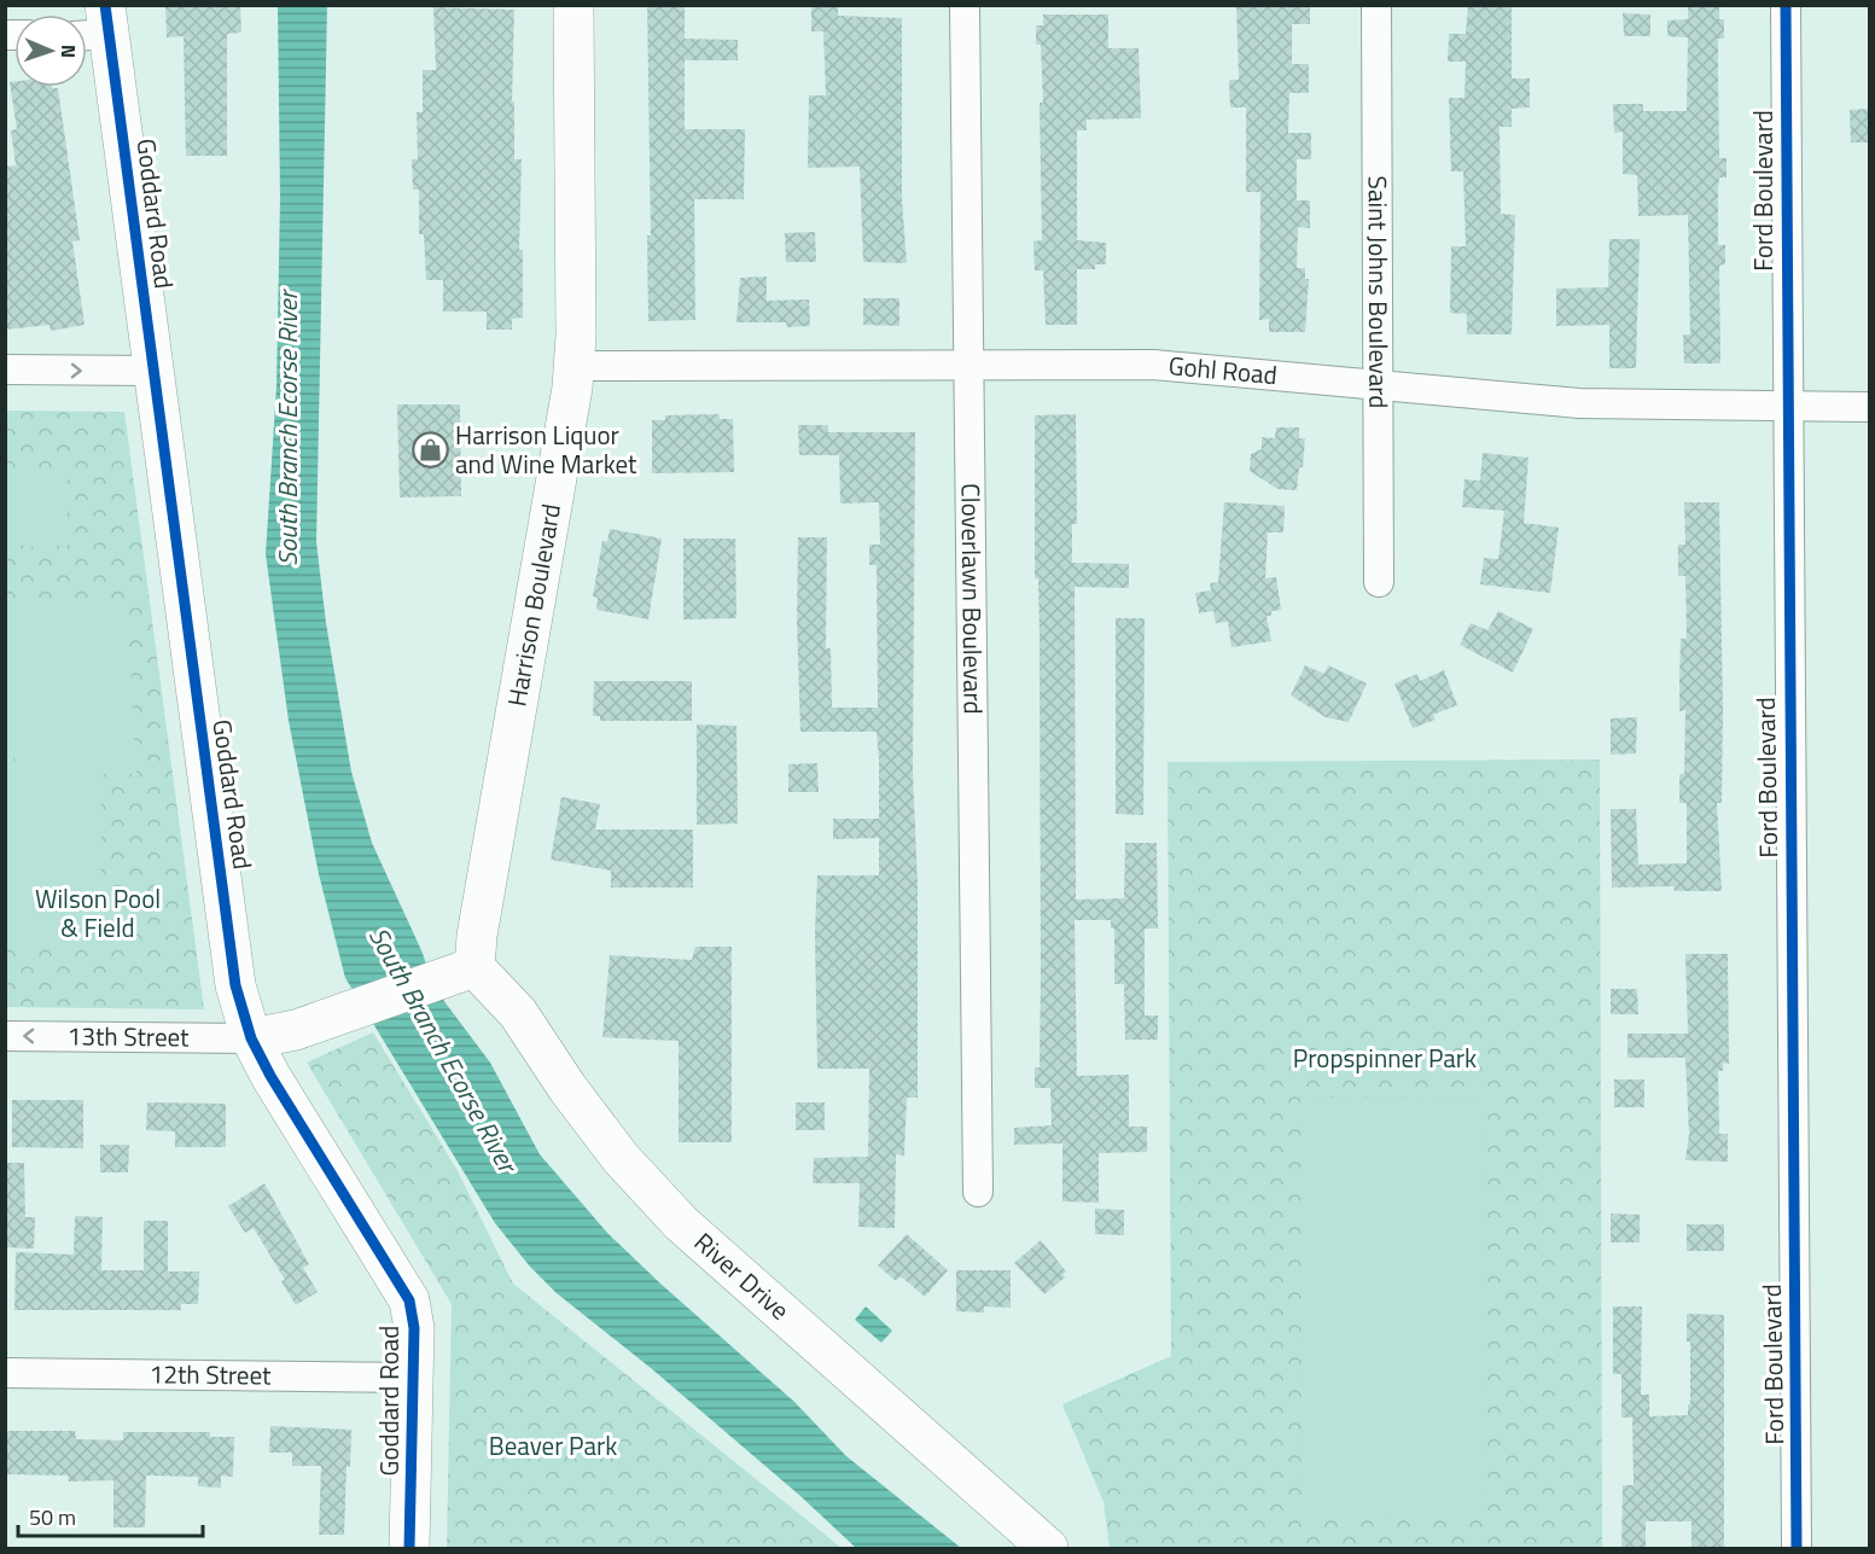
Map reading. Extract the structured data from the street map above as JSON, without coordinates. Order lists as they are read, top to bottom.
{
  "streets": {
    "street": [
      "Ford Boulevard",
      "Goddard Road",
      "Saint Johns Boulevard",
      "Gohl Road",
      "Cloverlawn Boulevard",
      "Harrison Boulevard",
      "13th Street",
      "River Drive",
      "12th Street"
    ]
  },
  "crossings": [
    ["Ford Boulevard", "Gohl Road"],
    ["Goddard Road", "13th Street"],
    ["Goddard Road", "12th Street"],
    ["Saint Johns Boulevard", "Gohl Road"],
    ["Gohl Road", "Cloverlawn Boulevard"],
    ["Gohl Road", "Harrison Boulevard"],
    ["Harrison Boulevard", "River Drive"]
  ],
  "one_way": ["13th Street"],
  "water": ["South Branch Ecorse River"],
  "parks": ["Wilson Pool & Field", "Propspinner Park", "Beaver Park"],
  "places": {
    "shop": ["Harrison Liquor and Wine Market"]
  },
  "scale_bar": "50 m",
  "north": "right"
}
